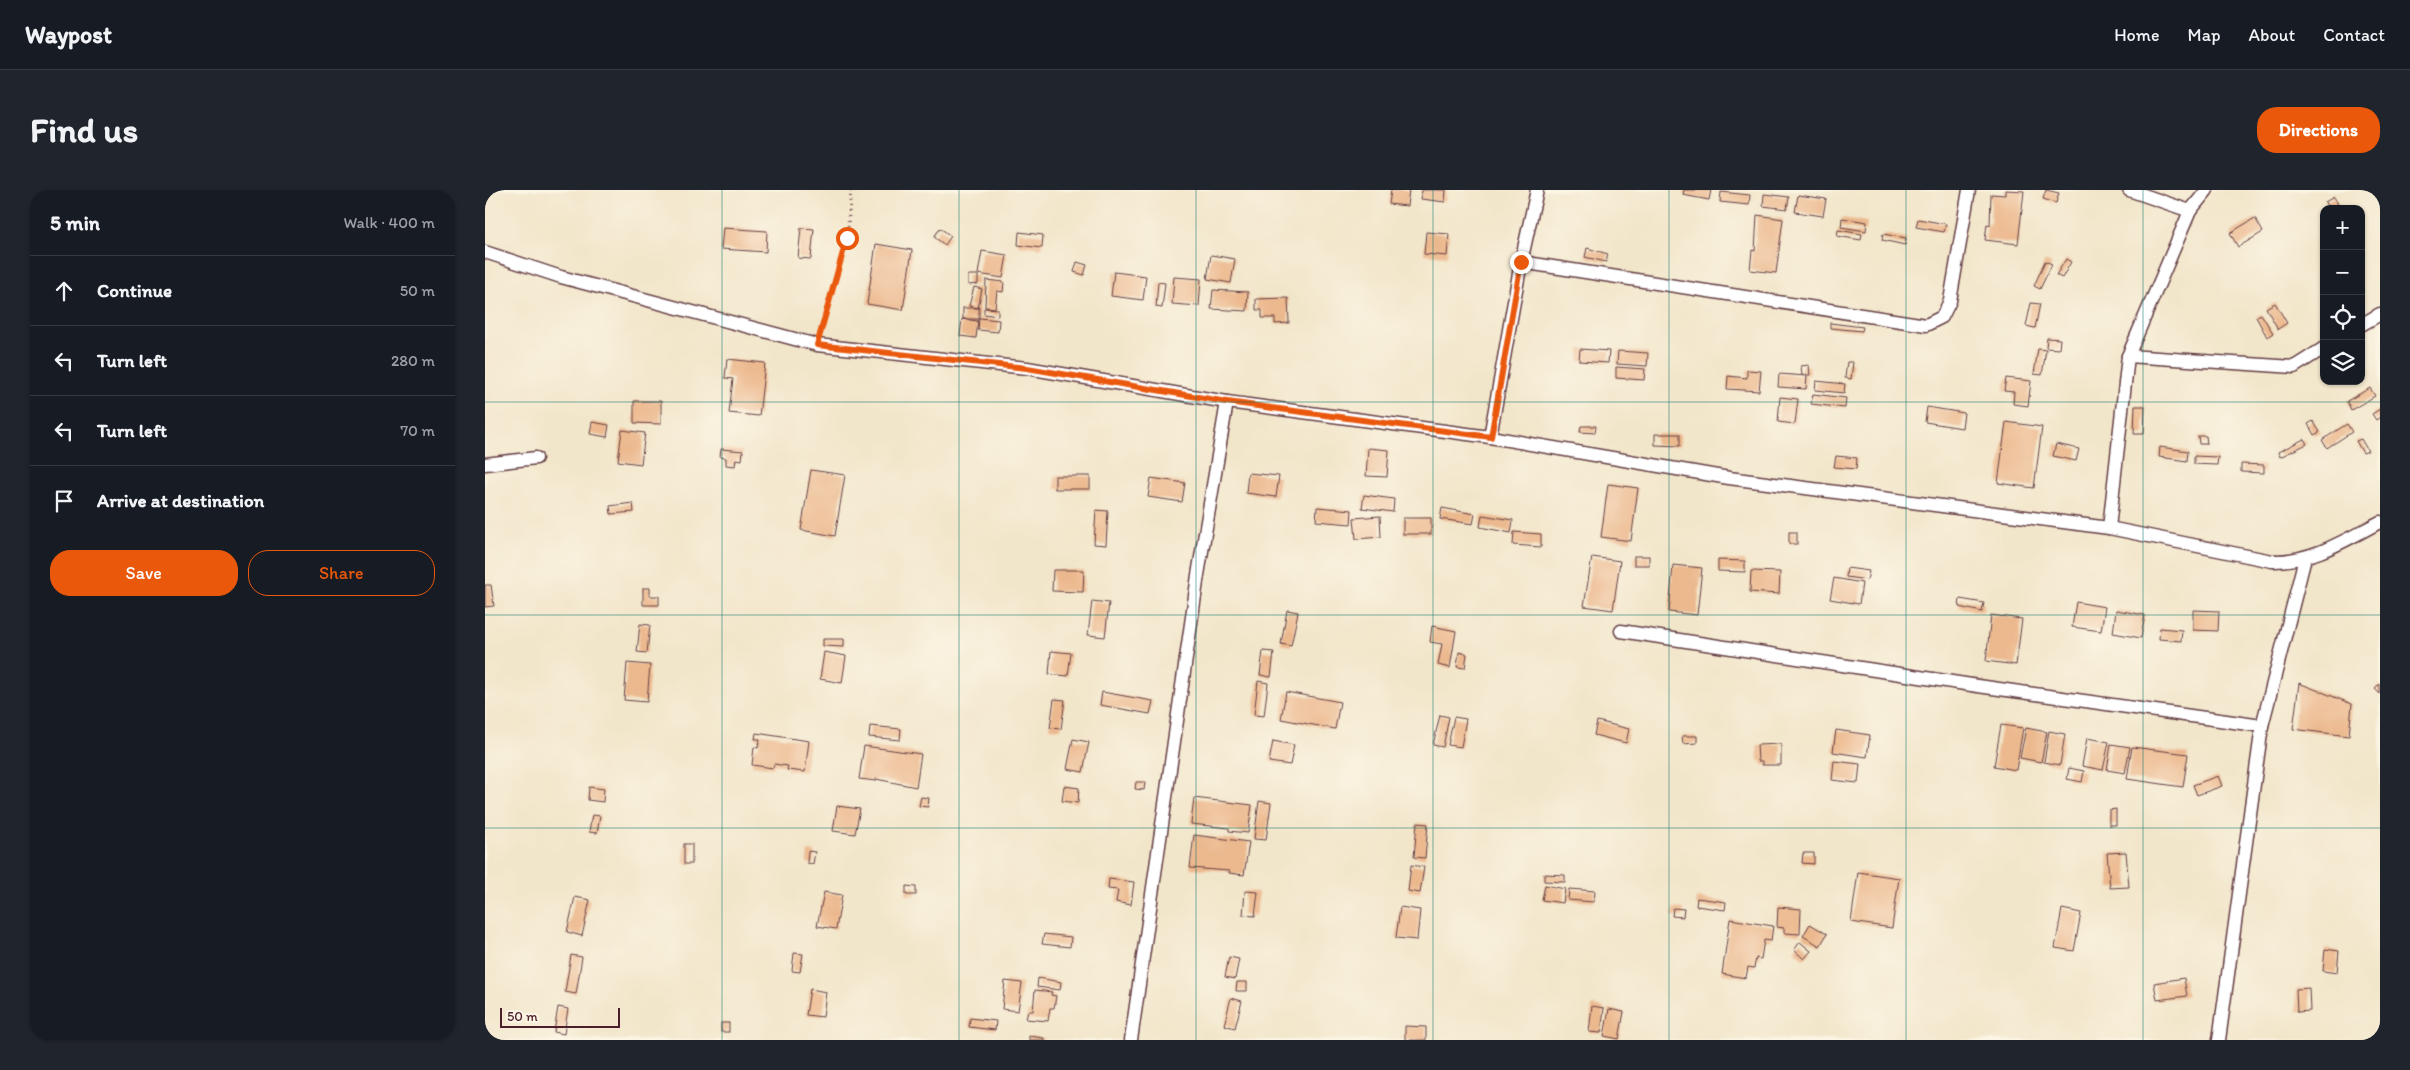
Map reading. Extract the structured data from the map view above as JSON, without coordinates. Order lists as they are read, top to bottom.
{
  "scale_bar": "50 m",
  "page": {
    "header": "Waypost",
    "nav": [
      "Home",
      "Map",
      "About",
      "Contact"
    ],
    "buttons": [
      "Directions",
      ["Save", "Share"]
    ],
    "title": "Find us",
    "heading": ["5 min", "Walk · 400 m"],
    "map_buttons": ["+", "−"],
    "list": [
      ["Continue", "50 m"],
      ["Turn left", "280 m"],
      ["Turn left", "70 m"],
      "Arrive at destination"
    ],
    "scale": "50 m"
  }
}
